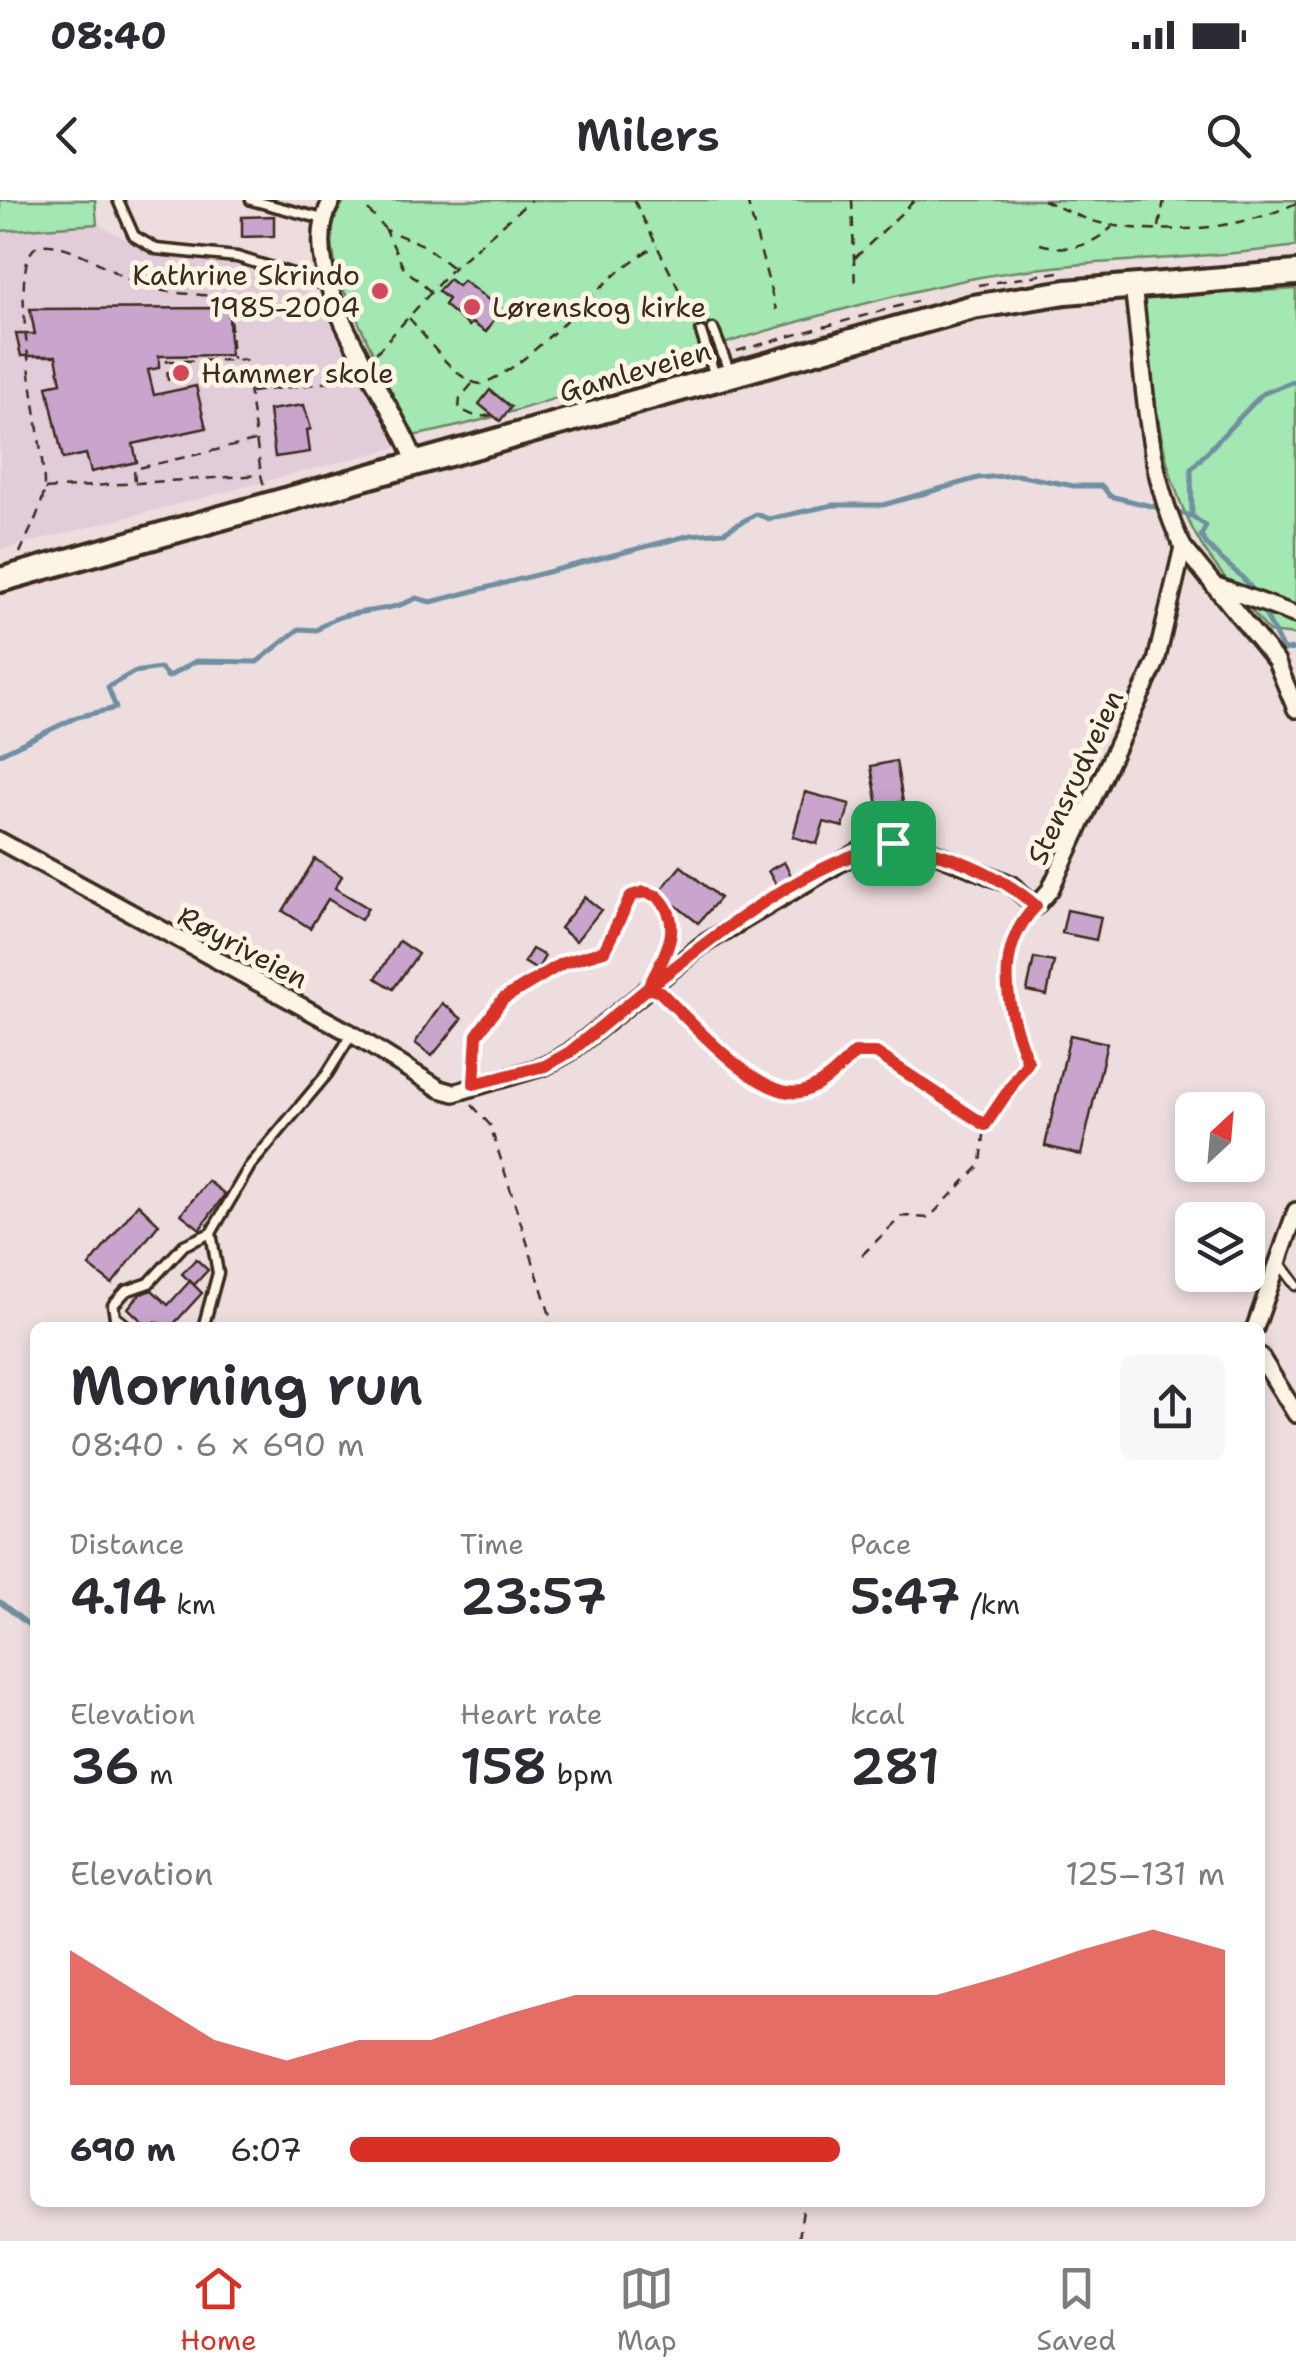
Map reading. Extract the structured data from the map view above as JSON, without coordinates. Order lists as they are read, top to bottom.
{
  "streets": {
    "main road": ["Gamleveien"],
    "street": ["Stensrudveien", "Røyriveien"]
  },
  "crossings": [
    ["Stensrudveien", "Røyriveien"]
  ],
  "places": ["Kathrine Skrindo 1985-2004", "Lørenskog kirke", "Hammer skole"],
  "north": "top right",
  "page": {
    "status": "08:40",
    "header": "Milers",
    "heading": ["Morning run", "08:40 · 6 × 690 m"],
    "stats": [
      ["Distance", "4.14 km"],
      ["Time", "23:57"],
      ["Pace", "5:47 /km"],
      ["Elevation", "36 m"],
      ["Heart rate", "158 bpm"],
      ["kcal", "281"]
    ],
    "chart": ["Elevation", "125–131 m"],
    "list": [
      {
        "name": "690 m",
        "note": "6:07"
      }
    ],
    "tabs": ["Home", "Map", "Saved"]
  }
}
